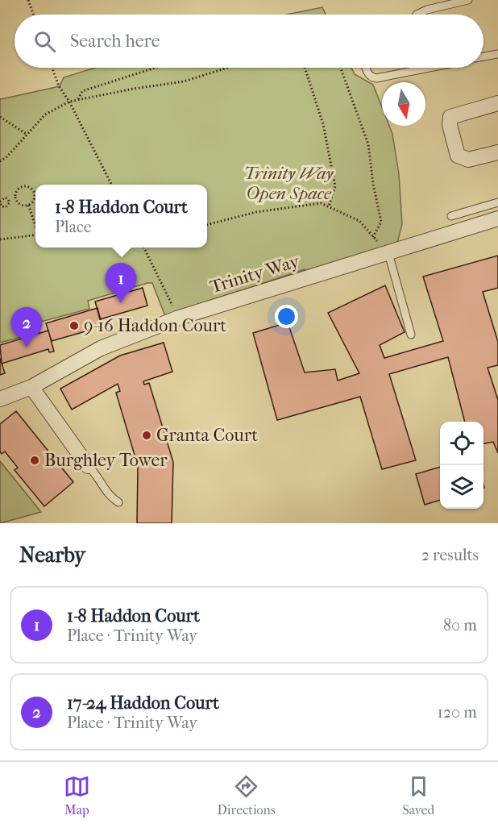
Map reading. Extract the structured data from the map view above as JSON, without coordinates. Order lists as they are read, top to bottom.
{
  "streets": {
    "street": ["Trinity Way"]
  },
  "parks": ["Trinity Way Open Space"],
  "places": ["9-16 Haddon Court", "Granta Court", "Burghley Tower"],
  "north": "bottom",
  "page": {
    "search": "Search here",
    "popup": ["1-8 Haddon Court", "Place"],
    "pins": ["1", "2"],
    "heading": ["Nearby", "2 results"],
    "list": [
      {
        "mark": "1",
        "name": "1-8 Haddon Court",
        "note": "Place · Trinity Way",
        "value": "80 m"
      },
      {
        "mark": "2",
        "name": "17-24 Haddon Court",
        "note": "Place · Trinity Way",
        "value": "120 m"
      }
    ],
    "nav": ["Map", "Directions", "Saved"]
  }
}
